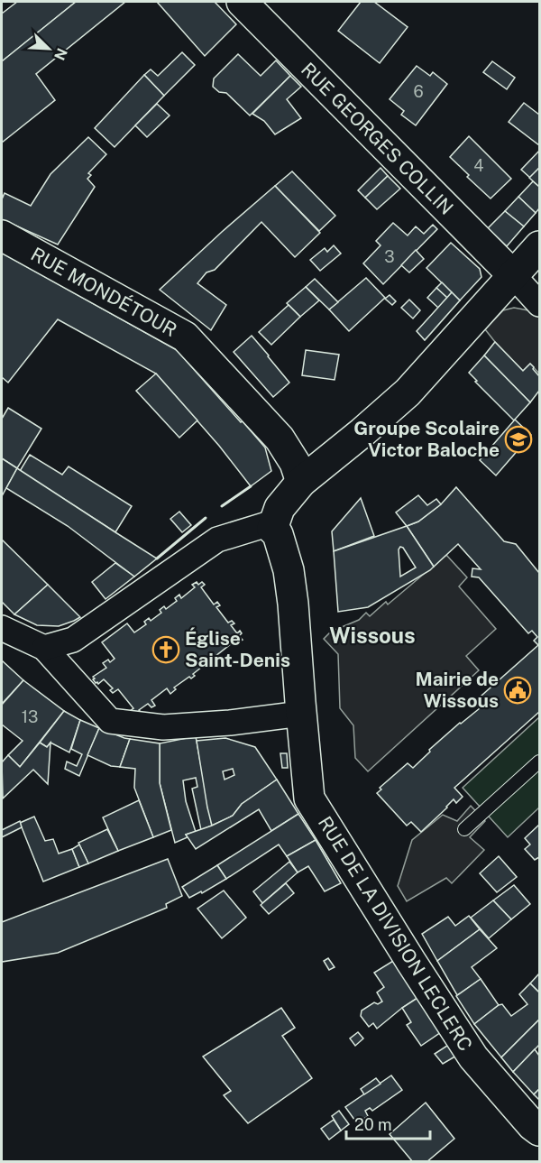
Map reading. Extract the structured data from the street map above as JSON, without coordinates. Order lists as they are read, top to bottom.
{
  "streets": {
    "street": ["RUE GEORGES COLLIN", "RUE MONDÉTOUR", "RUE DE LA DIVISION LECLERC"]
  },
  "districts": ["Wissous"],
  "places": {
    "school or university": ["Groupe Scolaire Victor Baloche"],
    "church": ["Église Saint-Denis"],
    "public building": ["Mairie de Wissous"]
  },
  "house_numbers": [
    "6",
    "4",
    "3",
    "13"
  ],
  "scale_bar": "20 m",
  "north": "bottom right"
}
